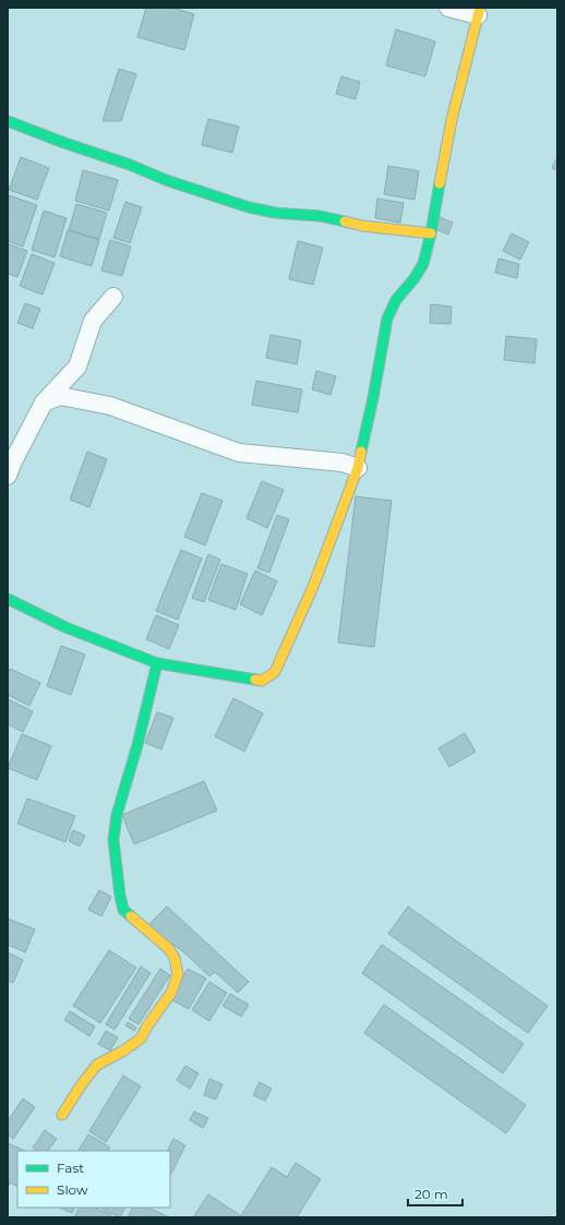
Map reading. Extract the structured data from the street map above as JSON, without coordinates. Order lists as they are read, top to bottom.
{
  "legend": ["Fast", "Slow"],
  "scale_bar": "20 m"
}
